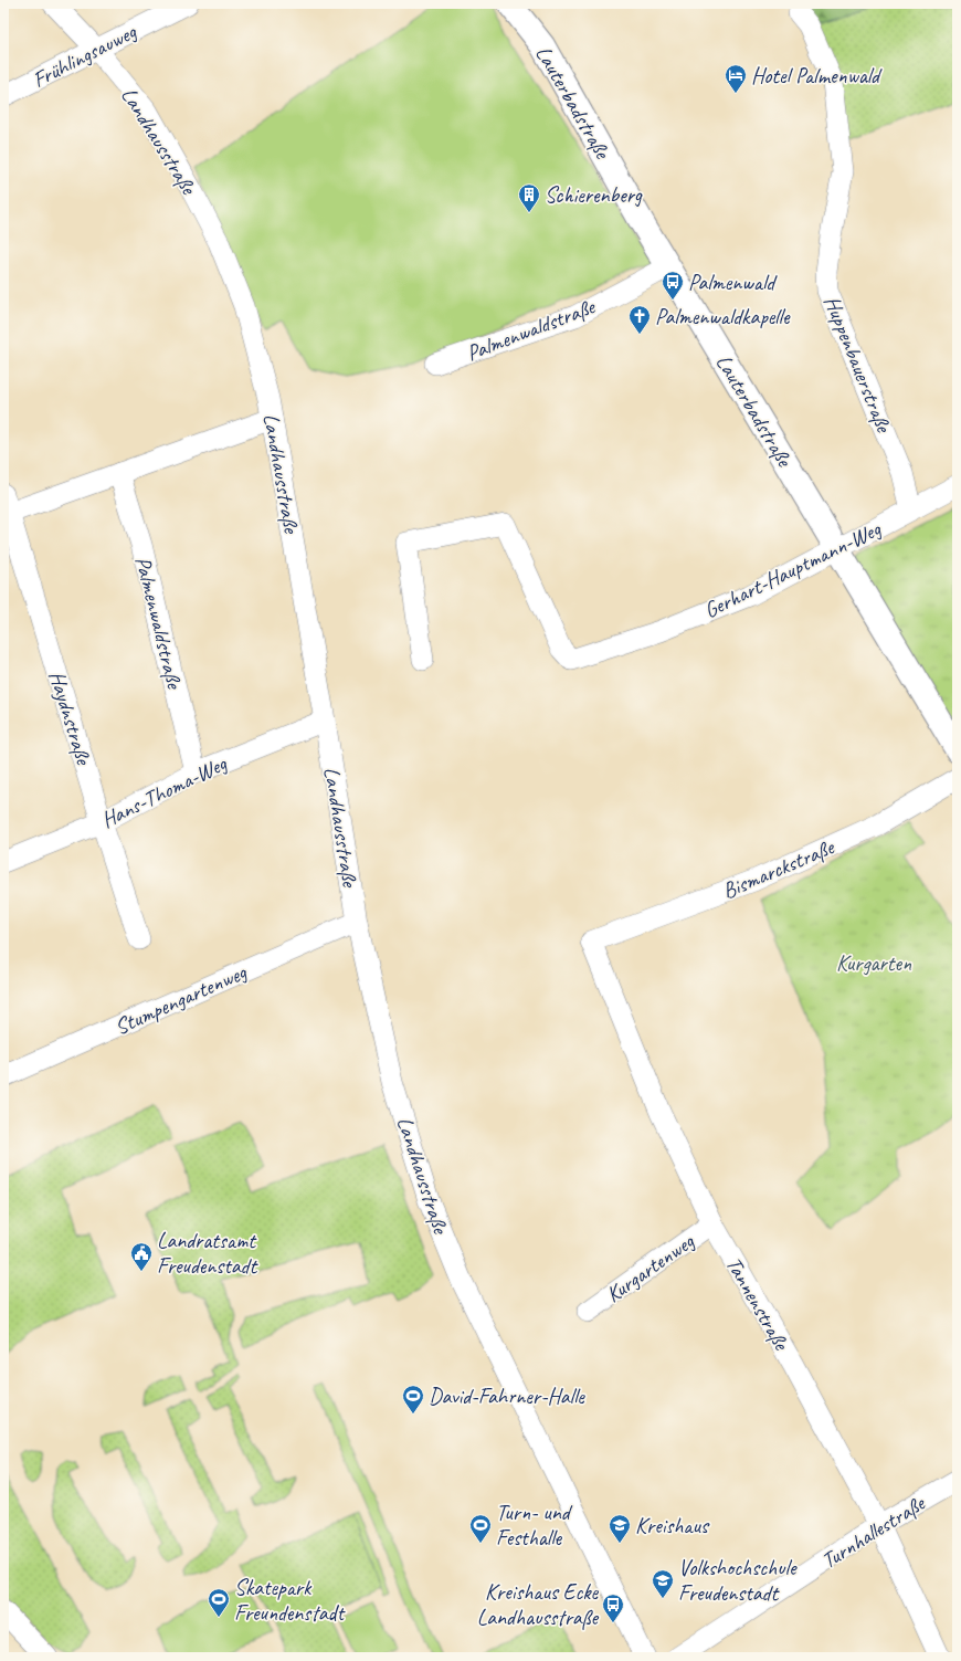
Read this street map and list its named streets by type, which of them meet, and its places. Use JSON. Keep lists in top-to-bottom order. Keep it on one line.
{"streets":{"main road":["Lauterbadstraße"],"street":["Frühlingsauweg","Landhausstraße","Palmenwaldstraße","Huppenbauerstraße","Gerhart-Hauptmann-Weg","Haydnstraße","Hans-Thoma-Weg","Bismarckstraße","Stumpengartenweg","Kurgartenweg","Tannenstraße","Turnhallestraße"]},"crossings":[["Frühlingsauweg","Landhausstraße"],["Lauterbadstraße","Palmenwaldstraße"],["Lauterbadstraße","Gerhart-Hauptmann-Weg"],["Landhausstraße","Hans-Thoma-Weg"],["Landhausstraße","Stumpengartenweg"],["Palmenwaldstraße","Hans-Thoma-Weg"],["Huppenbauerstraße","Gerhart-Hauptmann-Weg"],["Haydnstraße","Hans-Thoma-Weg"],["Bismarckstraße","Tannenstraße"],["Kurgartenweg","Tannenstraße"],["Tannenstraße","Turnhallestraße"]],"parks":["Kurgarten"],"places":{"hotel":["Hotel Palmenwald"],"building":["Schierenberg"],"bus stop":["Palmenwald","Kreishaus Ecke Landhausstraße"],"church":["Palmenwaldkapelle"],"public building":["Landratsamt Freudenstadt"],"sports":["David-Fahrner-Halle","Turn- und Festhalle","Skatepark Freundenstadt"],"school or university":["Kreishaus","Volkshochschule Freudenstadt"]}}
